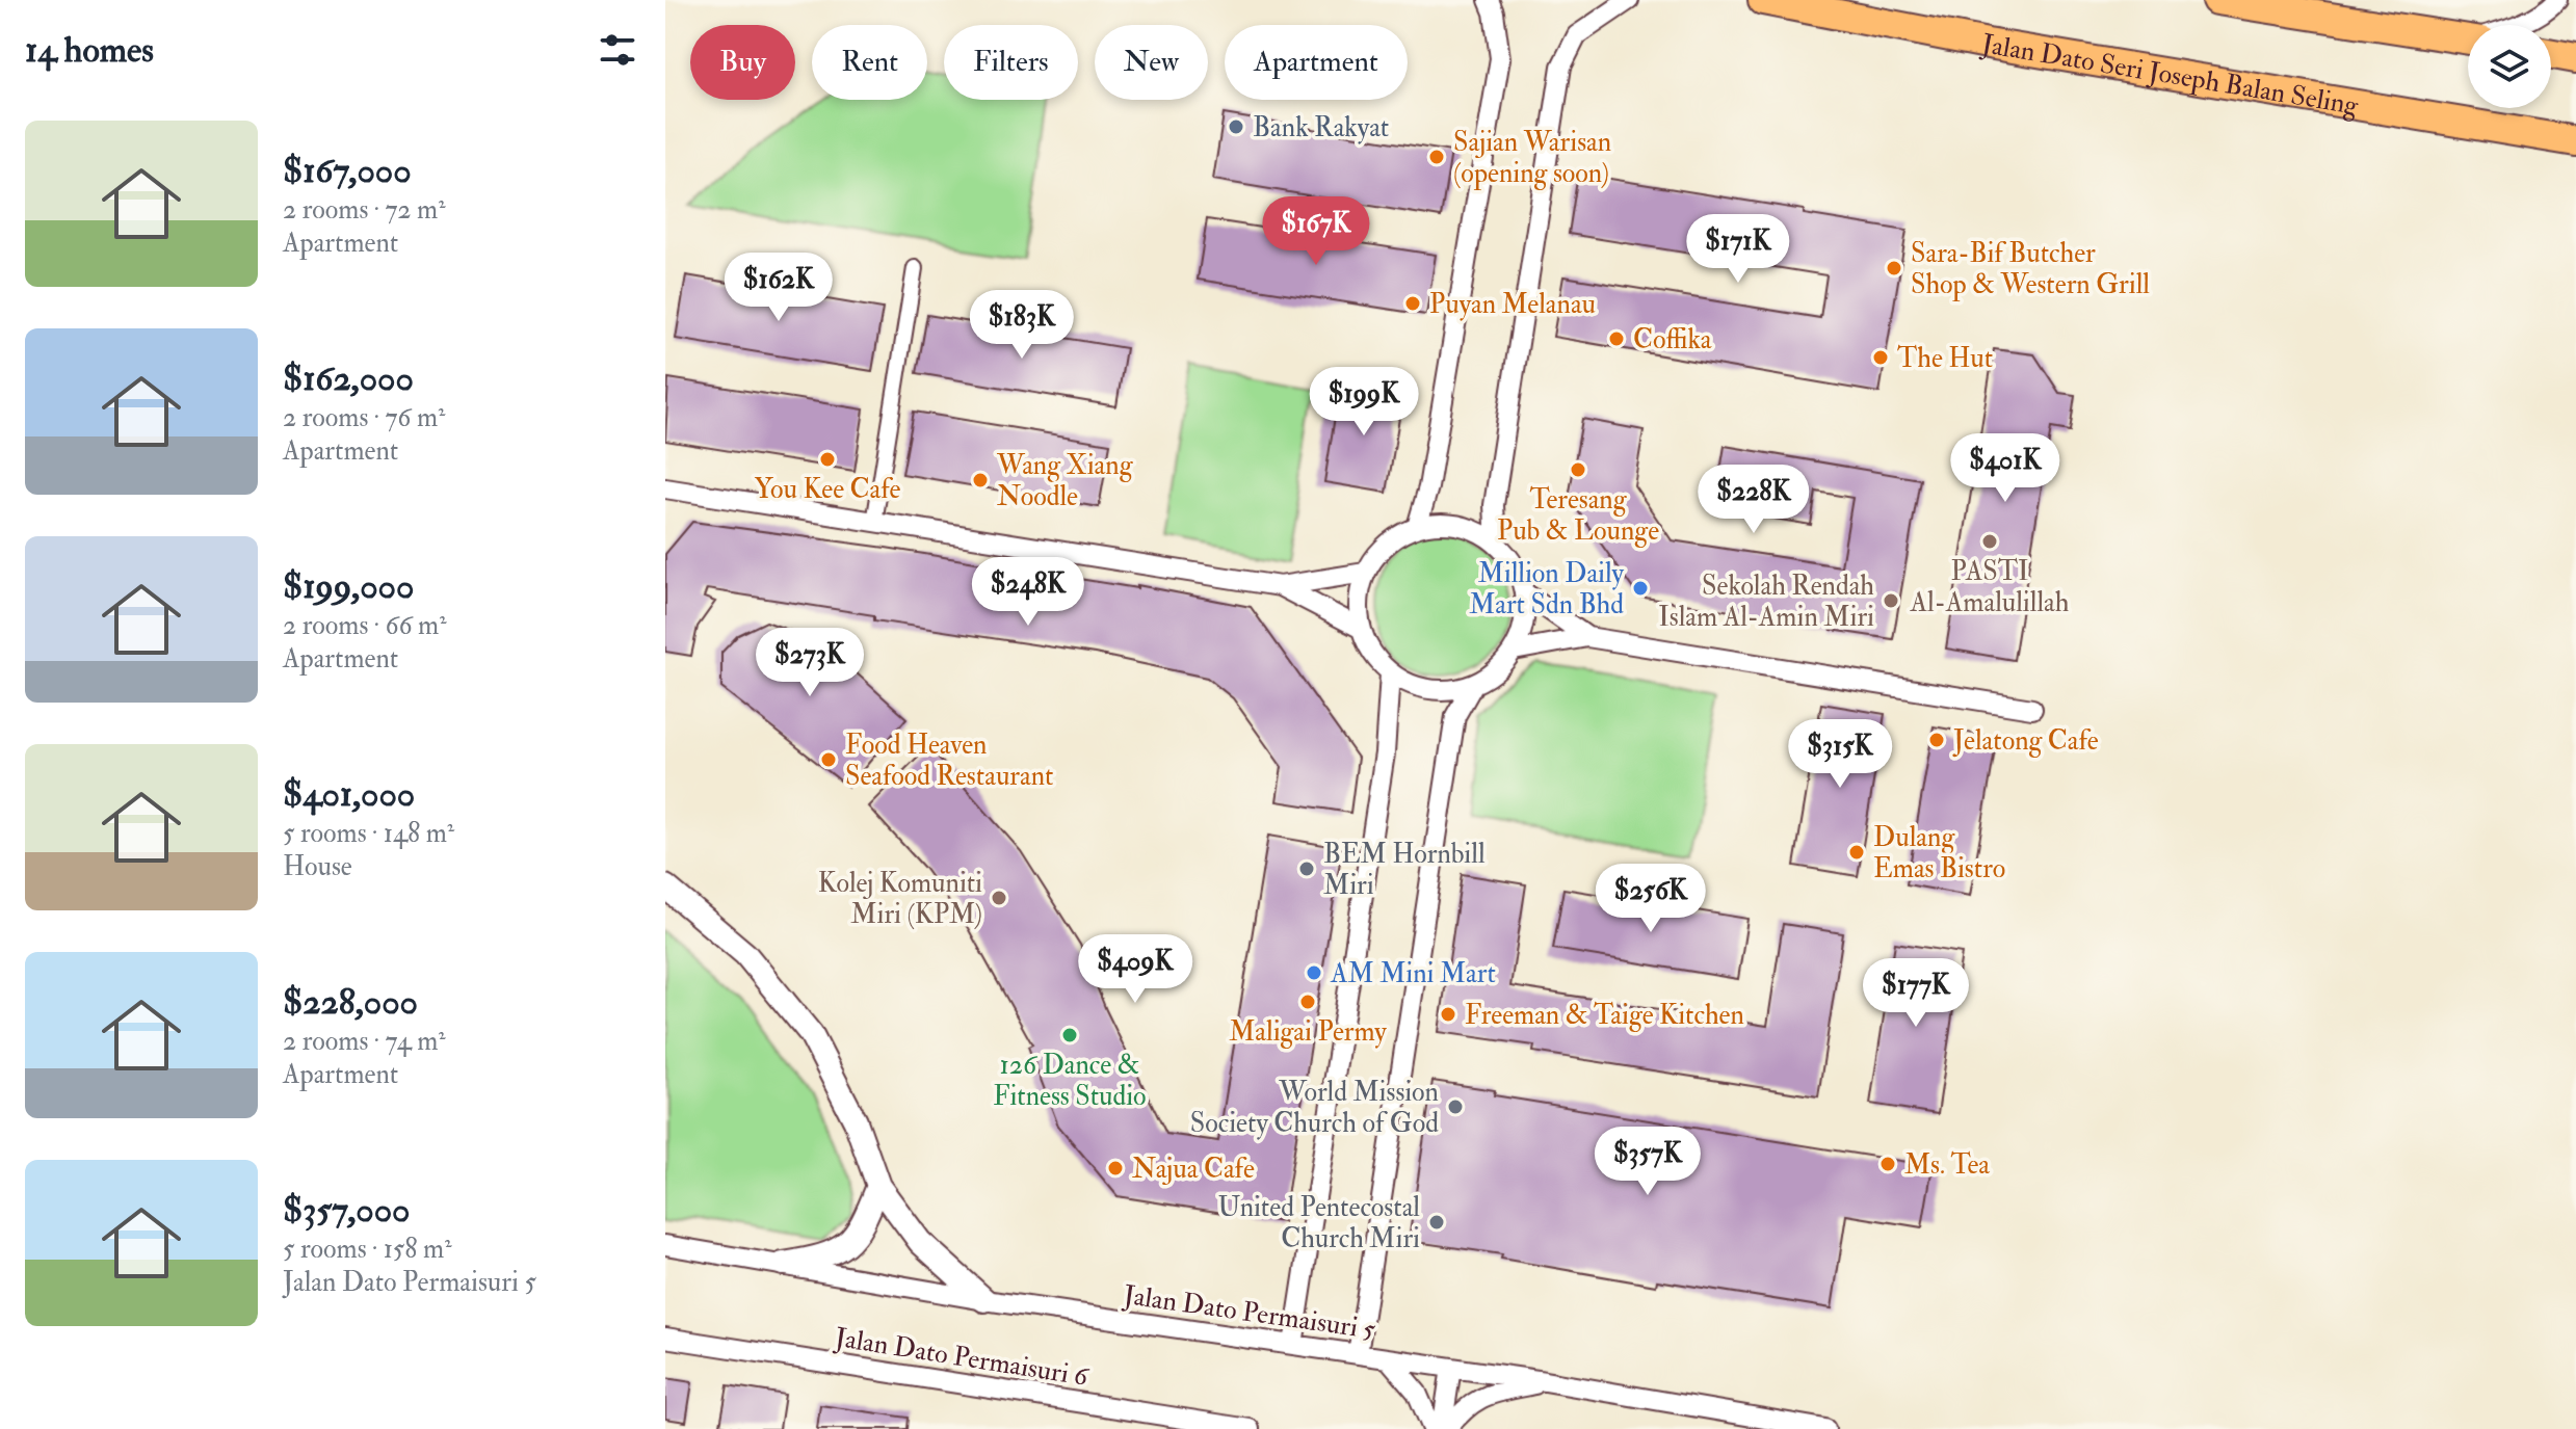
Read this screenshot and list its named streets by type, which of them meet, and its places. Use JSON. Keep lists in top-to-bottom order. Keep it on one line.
{"streets":{"main road":["Jalan Dato Seri Joseph Balan Seling"],"street":["Jalan Dato Permaisuri 5","Jalan Dato Permaisuri 6"]},"places":["Bank Rakyat","Sajian Warisan (opening soon)","Sara-Bif Butcher Shop & Western Grill","Puyan Melanau","Coffika","The Hut","You Kee Cafe","Teresang Pub & Lounge","Wang Xiang Noodle","PASTI Al-Amalulillah","Million Daily Mart Sdn Bhd","Sekolah Rendah Islam Al-Amin Miri","Jelatong Cafe","Food Heaven Seafood Restaurant","Dulang Emas Bistro","BEM Hornbill Miri","Kolej Komuniti Miri (KPM)","AM Mini Mart","Maligai Permy","Freeman & Taige Kitchen","126 Dance & Fitness Studio","World Mission Society Church of God","Ms. Tea","Najua Cafe","United Pentecostal Church Miri"],"page":{"heading":"14 homes","chip":["Buy","Rent","Filters","New","Apartment"],"list":[{"name":"$167,000","note":"2 rooms · 72 m² · Apartment"},{"name":"$162,000","note":"2 rooms · 76 m² · Apartment"},{"name":"$199,000","note":"2 rooms · 66 m² · Apartment"},{"name":"$401,000","note":"5 rooms · 148 m² · House"},{"name":"$228,000","note":"2 rooms · 74 m² · Apartment"},{"name":"$357,000","note":"5 rooms · 158 m² · Jalan Dato Permaisuri 5"}],"price":["$167K","$171K","$162K","$183K","$199K","$401K","$228K","$248K","$273K","$315K","$256K","$409K","$177K","$357K"]}}
